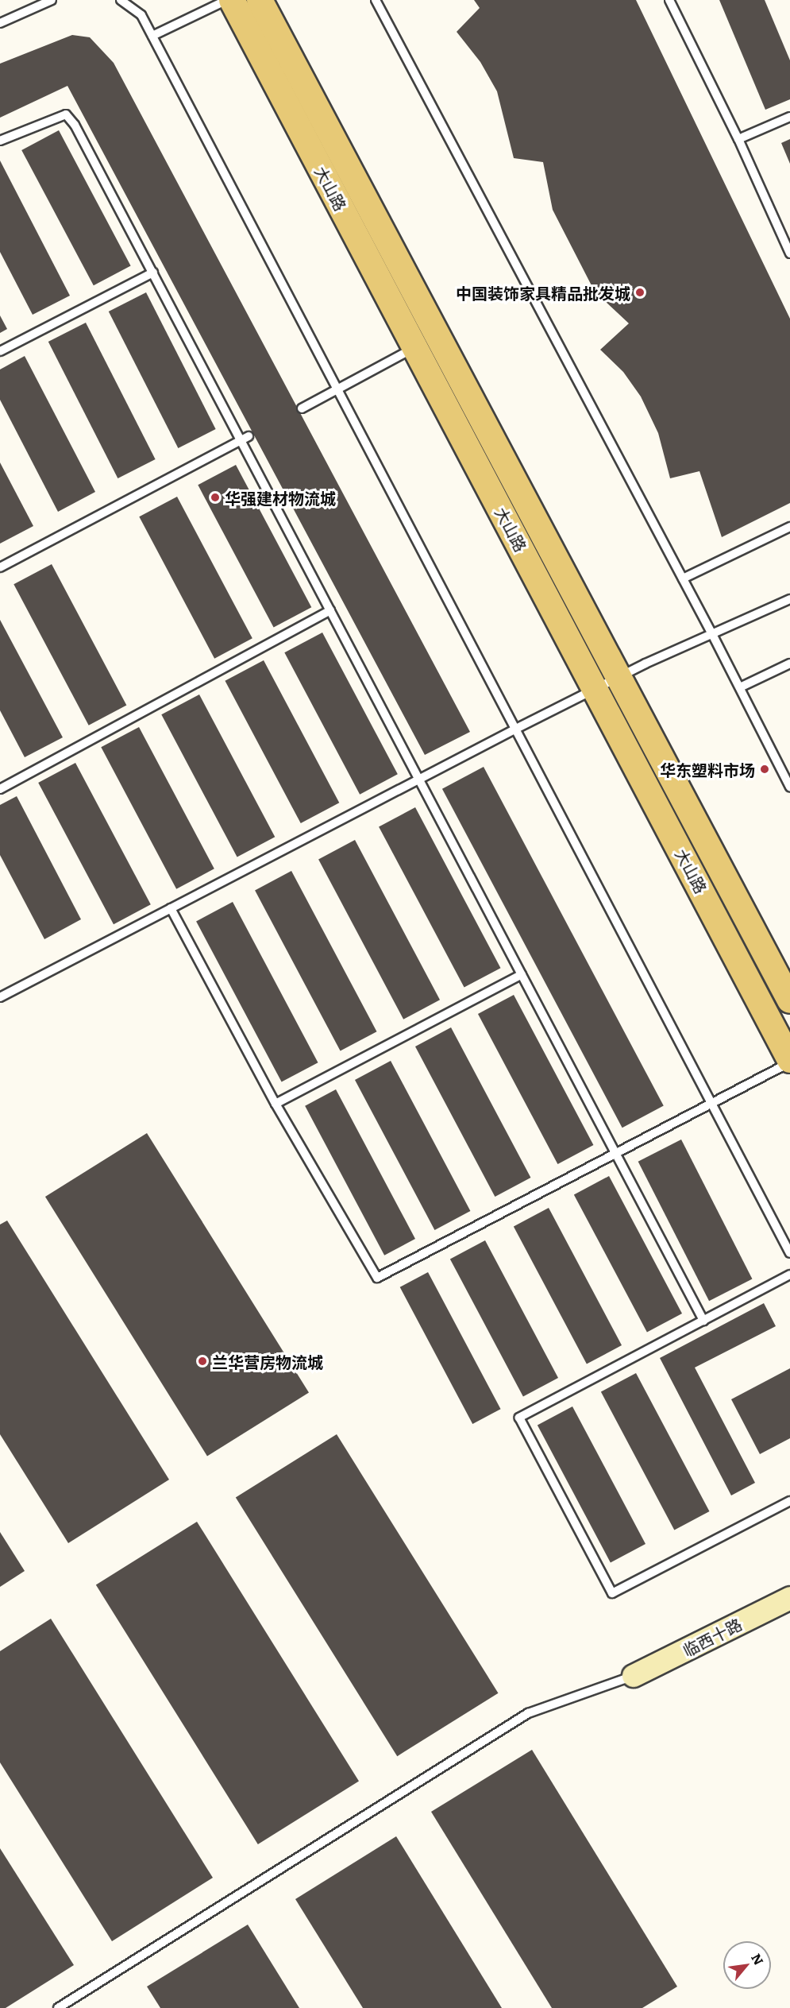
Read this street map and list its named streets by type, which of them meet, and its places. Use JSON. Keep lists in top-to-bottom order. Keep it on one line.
{"streets":{"main road":["大山路"],"street":["临西十路"]},"places":["中国装饰家具精品批发城","华强建材物流城","华东塑料市场","兰华营房物流城"],"north":"top right"}
